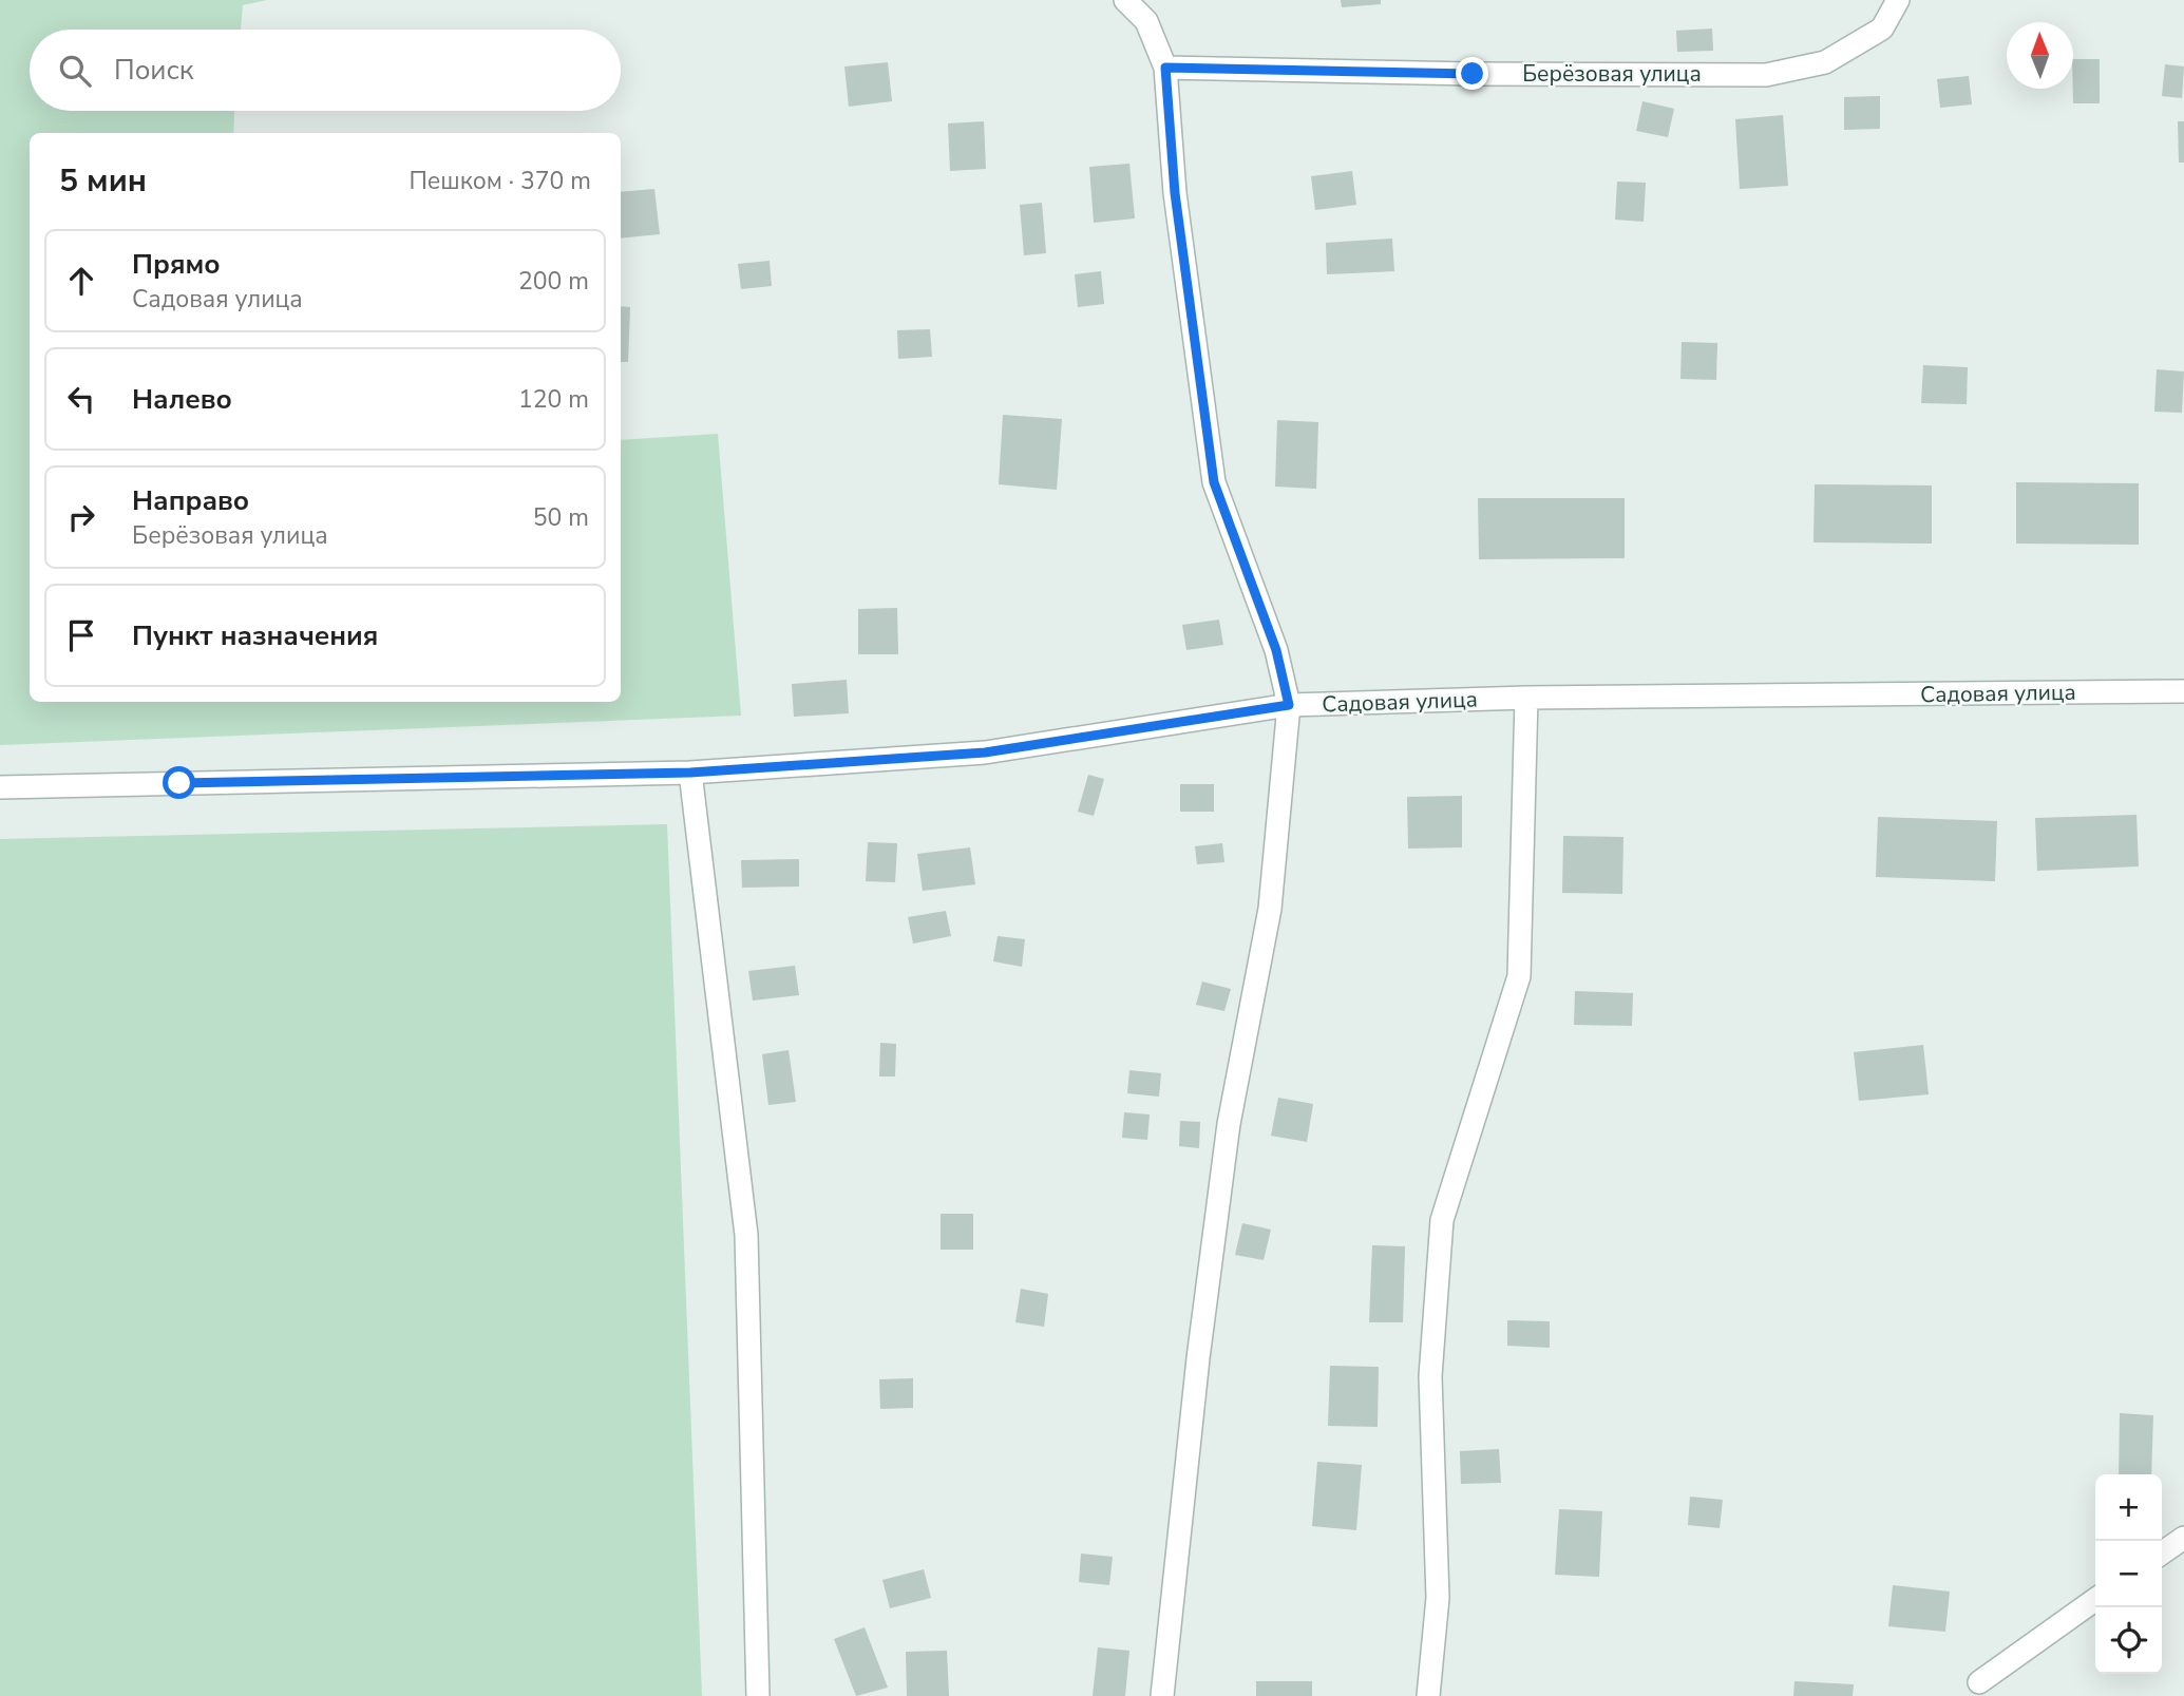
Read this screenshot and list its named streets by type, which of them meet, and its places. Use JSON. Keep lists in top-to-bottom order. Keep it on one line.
{"streets":{"street":["Берёзовая улица","Садовая улица"]},"north":"top","page":{"search":"Поиск","heading":["5 мин","Пешком · 370 m"],"list":[["Прямо","Садовая улица","200 m"],["Налево","120 m"],["Направо","Берёзовая улица","50 m"],"Пункт назначения"],"map_buttons":["+","−"]}}
